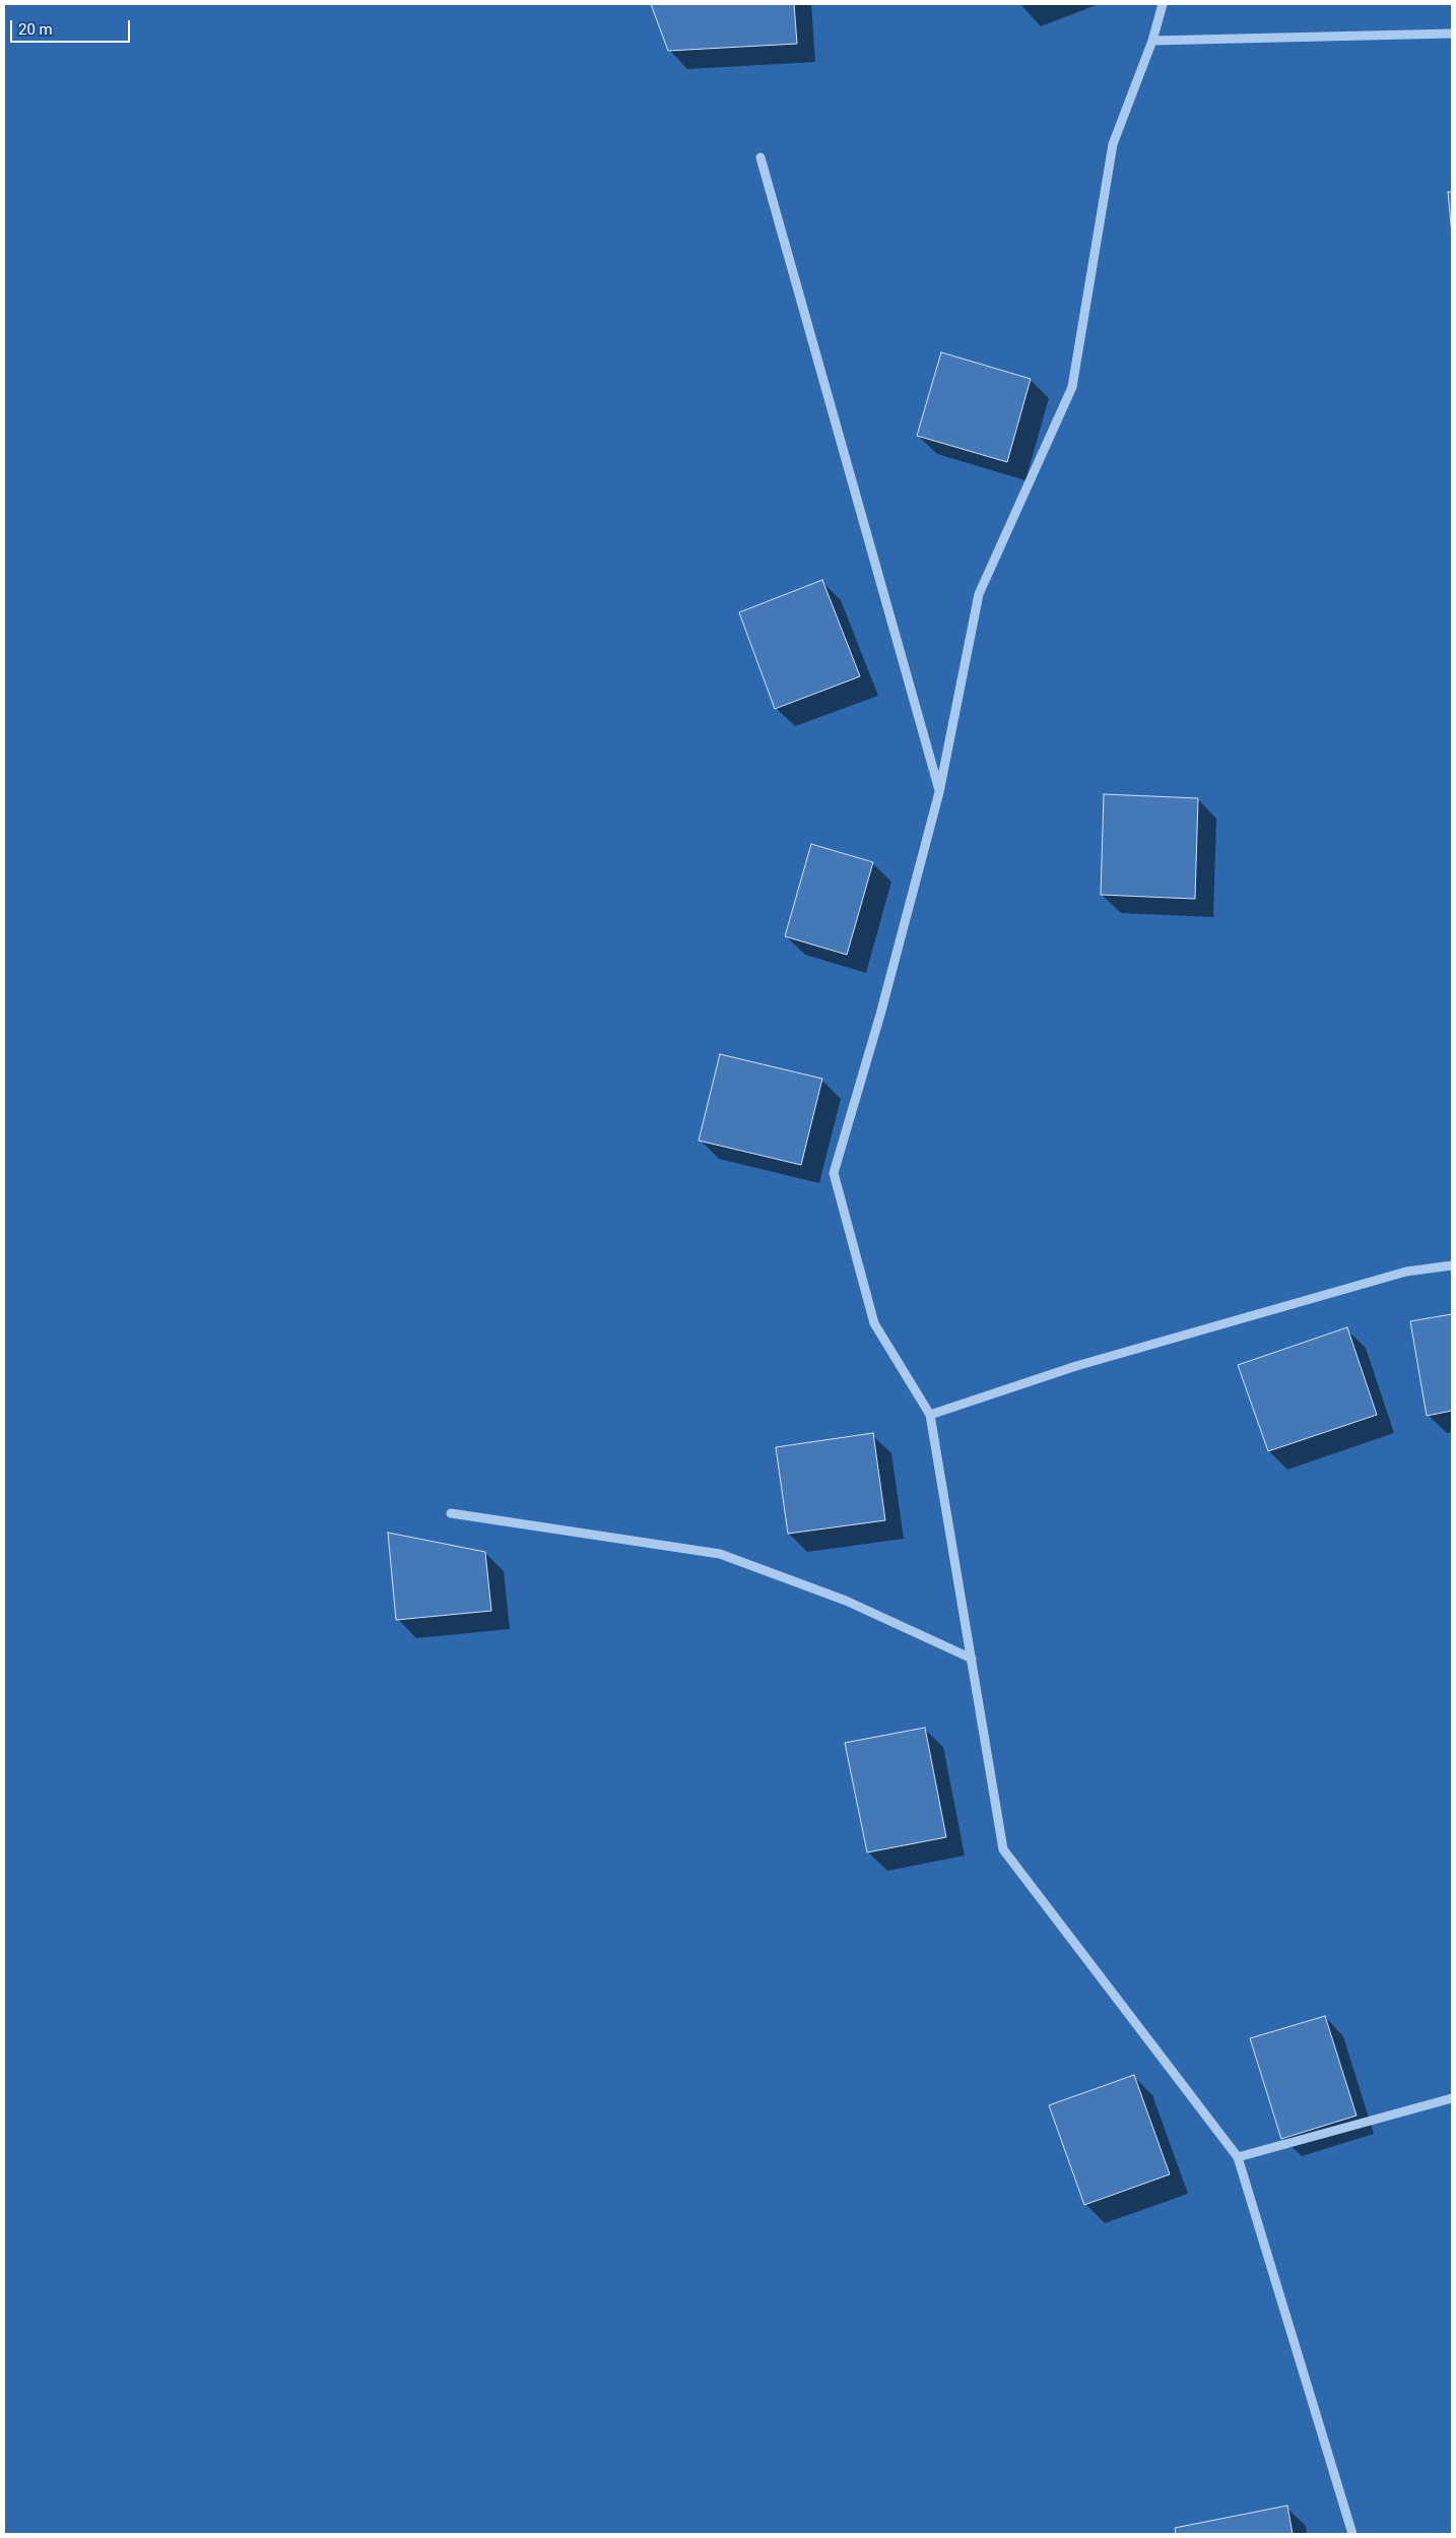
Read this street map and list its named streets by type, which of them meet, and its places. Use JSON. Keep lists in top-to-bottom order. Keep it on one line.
{"scale_bar":"20 m"}
